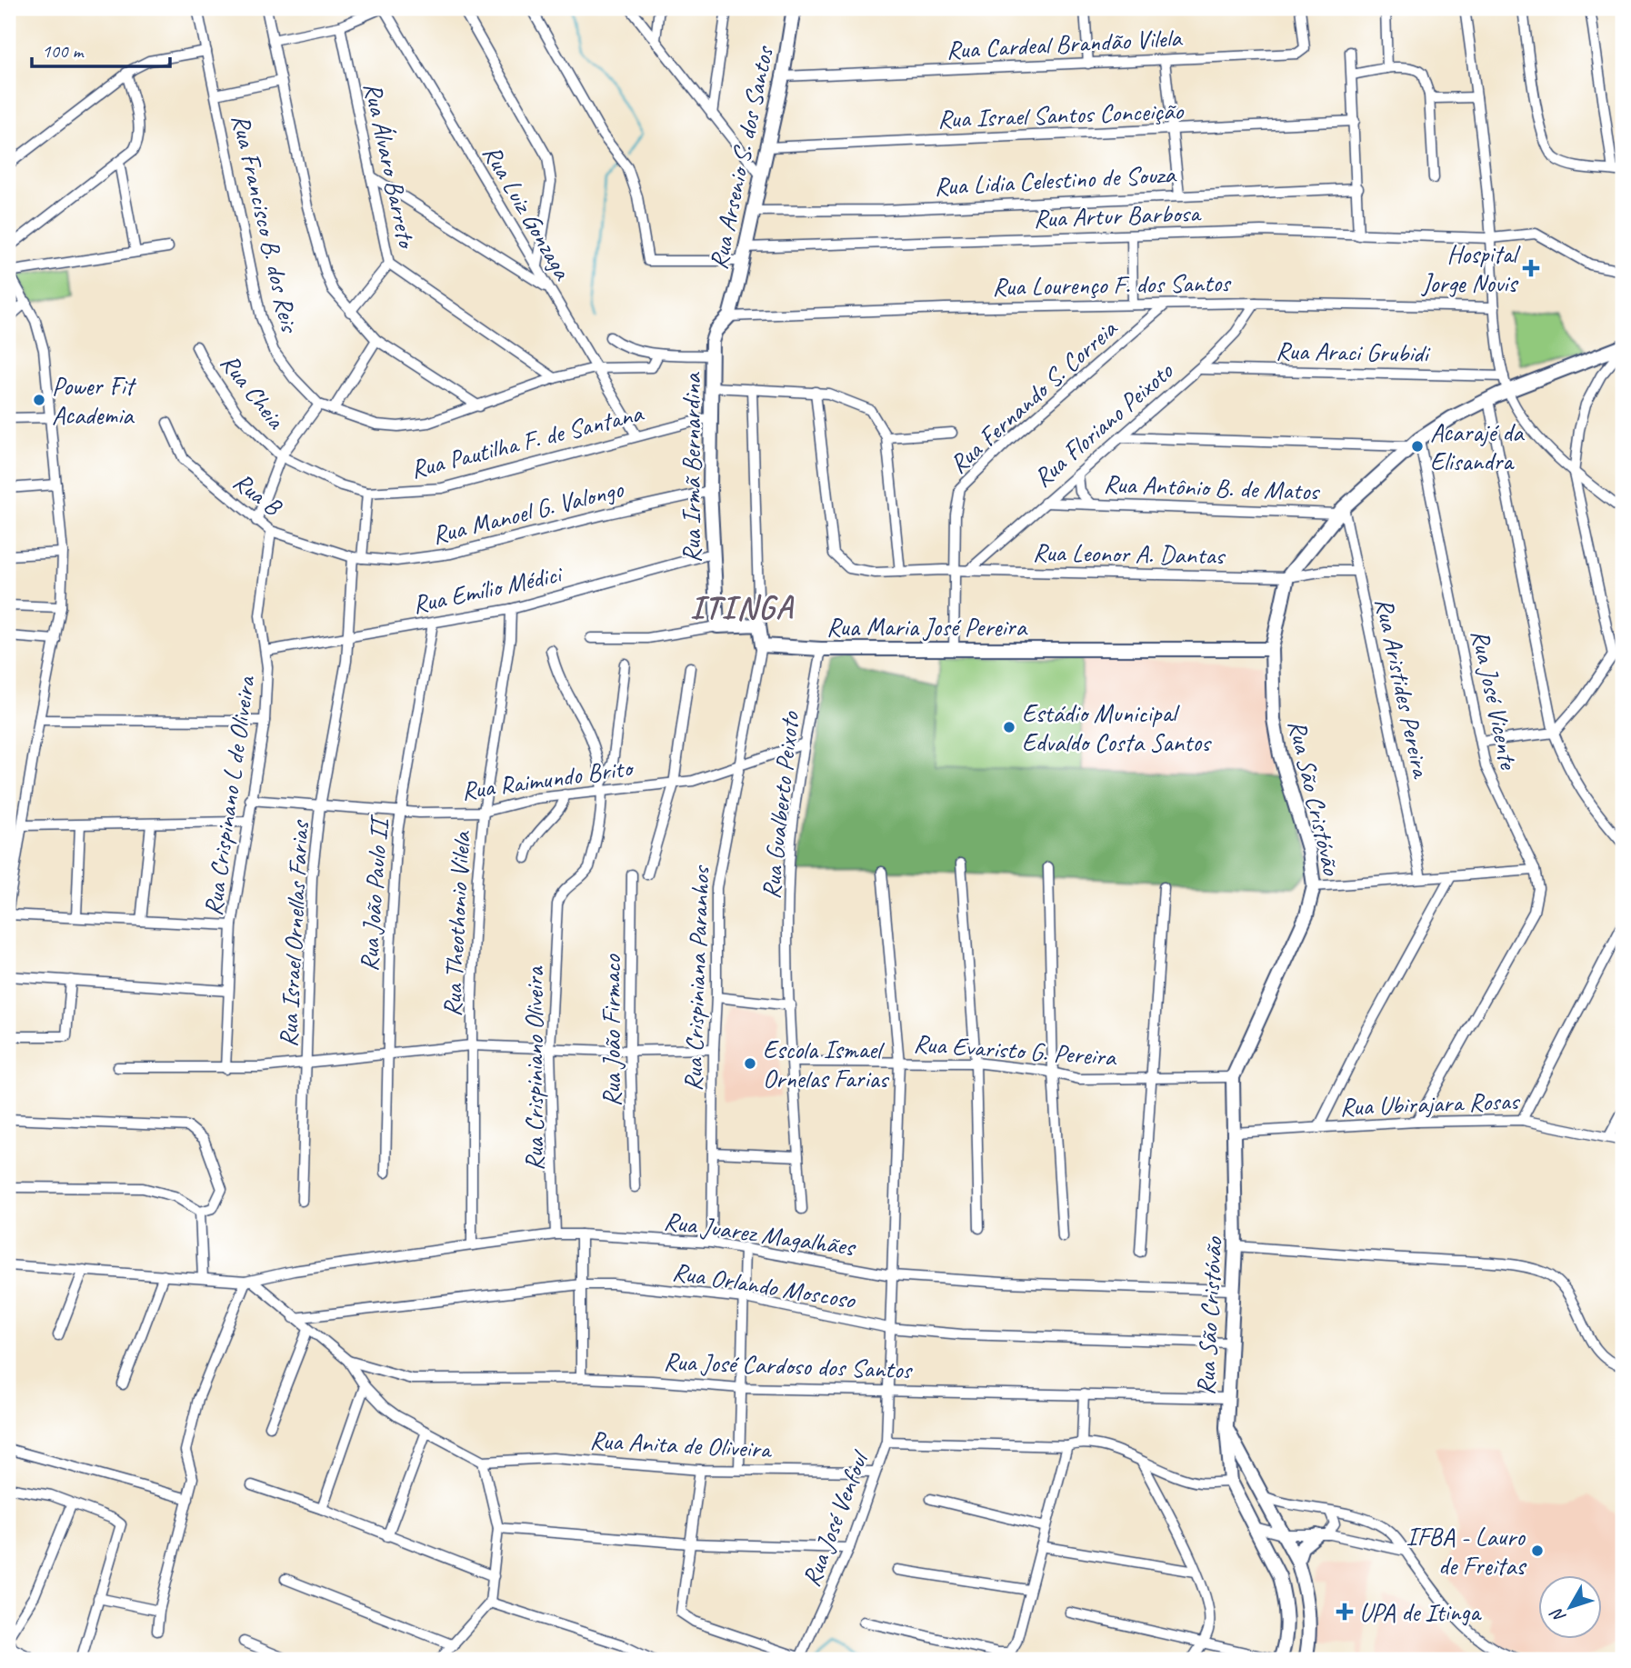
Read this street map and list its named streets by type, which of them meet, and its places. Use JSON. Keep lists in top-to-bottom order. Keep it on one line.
{"streets":{"main road":["Rua Arsenio S. dos Santos","Rua Irmã Bernardina","Rua Maria José Pereira","Rua São Cristóvão"],"street":["Rua Cardeal Brandão Vilela","Rua Israel Santos Conceição","Rua Álvaro Barreto","Rua Lidia Celestino de Souza","Rua Luiz Gonzaga","Rua Artur Barbosa","Rua Francisco B. dos Reis","Rua Lourenço F. dos Santos","Rua Araci Grubidi","Rua Cheia","Rua Fernando S. Correia","Rua Floriano Peixoto","Rua Pautilha F. de Santana","Rua Antônio B. de Matos","Rua B","Rua Manoel G. Valongo","Rua Leonor A. Dantas","Rua Emílio Médici","Rua Aristides Pereira","Rua José Vicente","Rua Raimundo Brito","Rua Crispinano L de Oliveira","Rua Gualberto Peixoto","Rua João Paulo II","Rua Theothonio Vilela","Rua Israel Ornellas Farias","Rua Crispiniana Paranhos","Rua João Firmaco","Rua Evaristo G. Pereira","Rua Crispiniano Oliveira","Rua Ubirajara Rosas","Rua Juarez Magalhães","Rua Orlando Moscoso","Rua José Cardoso dos Santos","Rua Anita de Oliveira","Rua José Venfoul"]},"crossings":[["Rua Cardeal Brandão Vilela","Rua Arsenio S. dos Santos"],["Rua Israel Santos Conceição","Rua Arsenio S. dos Santos"],["Rua Arsenio S. dos Santos","Rua Lidia Celestino de Souza"],["Rua Arsenio S. dos Santos","Rua Artur Barbosa"],["Rua Arsenio S. dos Santos","Rua Lourenço F. dos Santos"],["Rua Arsenio S. dos Santos","Rua Irmã Bernardina"],["Rua Álvaro Barreto","Rua Francisco B. dos Reis"],["Rua Luiz Gonzaga","Rua Francisco B. dos Reis"],["Rua Luiz Gonzaga","Rua Pautilha F. de Santana"],["Rua Lourenço F. dos Santos","Rua Fernando S. Correia"],["Rua Lourenço F. dos Santos","Rua Floriano Peixoto"],["Rua Lourenço F. dos Santos","Rua Irmã Bernardina"],["Rua Araci Grubidi","Rua Floriano Peixoto"],["Rua Cheia","Rua Pautilha F. de Santana"],["Rua Fernando S. Correia","Rua Leonor A. Dantas"],["Rua Fernando S. Correia","Rua Maria José Pereira"],["Rua Floriano Peixoto","Rua Antônio B. de Matos"],["Rua Floriano Peixoto","Rua Leonor A. Dantas"],["Rua Pautilha F. de Santana","Rua Irmã Bernardina"],["Rua Pautilha F. de Santana","Rua Israel Ornellas Farias"],["Rua Irmã Bernardina","Rua Manoel G. Valongo"],["Rua Irmã Bernardina","Rua Emílio Médici"],["Rua Antônio B. de Matos","Rua Aristides Pereira"],["Rua Antônio B. de Matos","Rua São Cristóvão"],["Rua B","Rua Manoel G. Valongo"],["Rua B","Rua Crispinano L de Oliveira"],["Rua B","Rua Israel Ornellas Farias"],["Rua Manoel G. Valongo","Rua Israel Ornellas Farias"],["Rua Leonor A. Dantas","Rua Aristides Pereira"],["Rua Leonor A. Dantas","Rua São Cristóvão"],["Rua Emílio Médici","Rua Crispinano L de Oliveira"],["Rua Emílio Médici","Rua João Paulo II"],["Rua Emílio Médici","Rua Theothonio Vilela"],["Rua Emílio Médici","Rua Israel Ornellas Farias"],["Rua Maria José Pereira","Rua São Cristóvão"],["Rua Maria José Pereira","Rua Gualberto Peixoto"],["Rua Maria José Pereira","Rua Crispiniana Paranhos"],["Rua Aristides Pereira","Rua São Cristóvão"],["Rua José Vicente","Rua São Cristóvão"],["Rua José Vicente","Rua Ubirajara Rosas"],["Rua Raimundo Brito","Rua Crispinano L de Oliveira"],["Rua Raimundo Brito","Rua Gualberto Peixoto"],["Rua Raimundo Brito","Rua João Paulo II"],["Rua Raimundo Brito","Rua Theothonio Vilela"],["Rua Raimundo Brito","Rua Israel Ornellas Farias"],["Rua Raimundo Brito","Rua Crispiniana Paranhos"],["Rua Raimundo Brito","Rua Crispiniano Oliveira"],["Rua São Cristóvão","Rua Evaristo G. Pereira"],["Rua São Cristóvão","Rua Ubirajara Rosas"],["Rua São Cristóvão","Rua Juarez Magalhães"],["Rua São Cristóvão","Rua Orlando Moscoso"],["Rua São Cristóvão","Rua José Cardoso dos Santos"],["Rua Theothonio Vilela","Rua Juarez Magalhães"],["Rua Crispiniana Paranhos","Rua Juarez Magalhães"],["Rua Evaristo G. Pereira","Rua José Venfoul"],["Rua Crispiniano Oliveira","Rua Juarez Magalhães"],["Rua Juarez Magalhães","Rua José Venfoul"],["Rua Orlando Moscoso","Rua José Venfoul"],["Rua José Cardoso dos Santos","Rua José Venfoul"],["Rua Anita de Oliveira","Rua José Venfoul"]],"districts":["ITINGA"],"places":{"health":["Hospital Jorge Novis","UPA de Itinga"],"other":["Power Fit Academia","Acarajé da Elisandra","Estádio Municipal Edvaldo Costa Santos","Escola Ismael Ornelas Farias","IFBA - Lauro de Freitas"]},"scale_bar":"100 m","north":"bottom left"}
